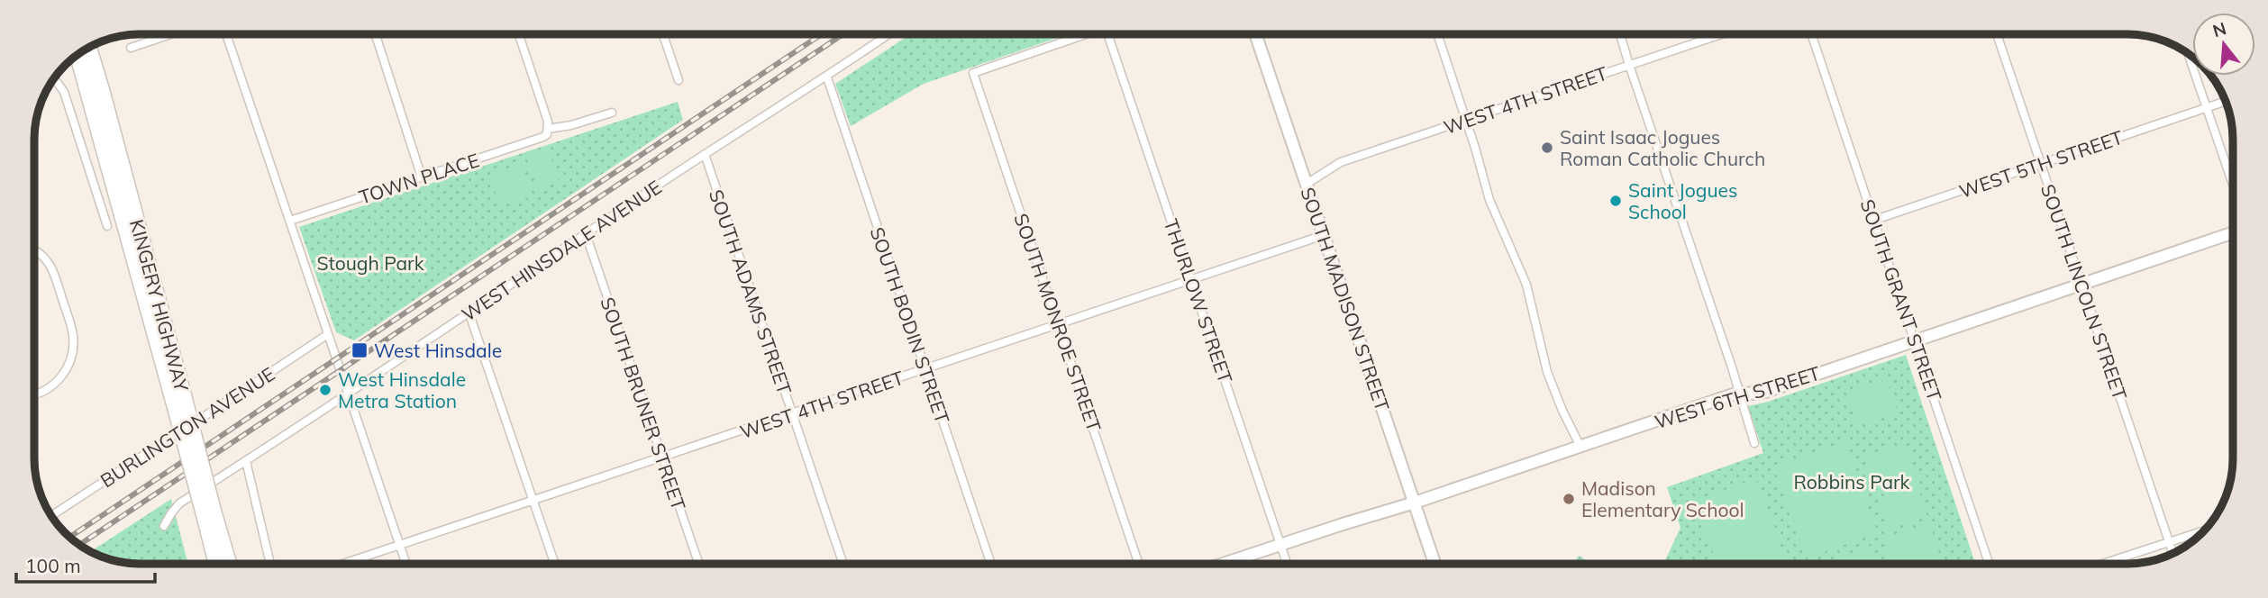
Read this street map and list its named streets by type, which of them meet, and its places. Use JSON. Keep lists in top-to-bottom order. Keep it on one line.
{"streets":{"highway":["KINGERY HIGHWAY"],"street":["WEST 4TH STREET","WEST 5TH STREET","TOWN PLACE","WEST HINSDALE AVENUE","SOUTH ADAMS STREET","SOUTH LINCOLN STREET","SOUTH MADISON STREET","SOUTH GRANT STREET","THURLOW STREET","SOUTH MONROE STREET","SOUTH BODIN STREET","WEST 6TH STREET","SOUTH BRUNER STREET","BURLINGTON AVENUE"]},"crossings":[["WEST 4TH STREET","SOUTH ADAMS STREET"],["WEST 4TH STREET","SOUTH MADISON STREET"],["WEST 4TH STREET","THURLOW STREET"],["WEST 4TH STREET","SOUTH MONROE STREET"],["WEST 4TH STREET","SOUTH BODIN STREET"],["WEST 4TH STREET","SOUTH BRUNER STREET"],["WEST 5TH STREET","SOUTH LINCOLN STREET"],["WEST 5TH STREET","SOUTH GRANT STREET"],["WEST HINSDALE AVENUE","SOUTH ADAMS STREET"],["WEST HINSDALE AVENUE","SOUTH BODIN STREET"],["WEST HINSDALE AVENUE","SOUTH BRUNER STREET"],["SOUTH LINCOLN STREET","WEST 6TH STREET"],["SOUTH MADISON STREET","WEST 6TH STREET"],["SOUTH GRANT STREET","WEST 6TH STREET"],["THURLOW STREET","WEST 6TH STREET"]],"parks":["Stough Park","Robbins Park"],"places":{"other":["Saint Isaac Jogues Roman Catholic Church","Saint Jogues School","West Hinsdale Metra Station","Madison Elementary School"],"transit":["West Hinsdale"]},"scale_bar":"100 m","north":"top"}
